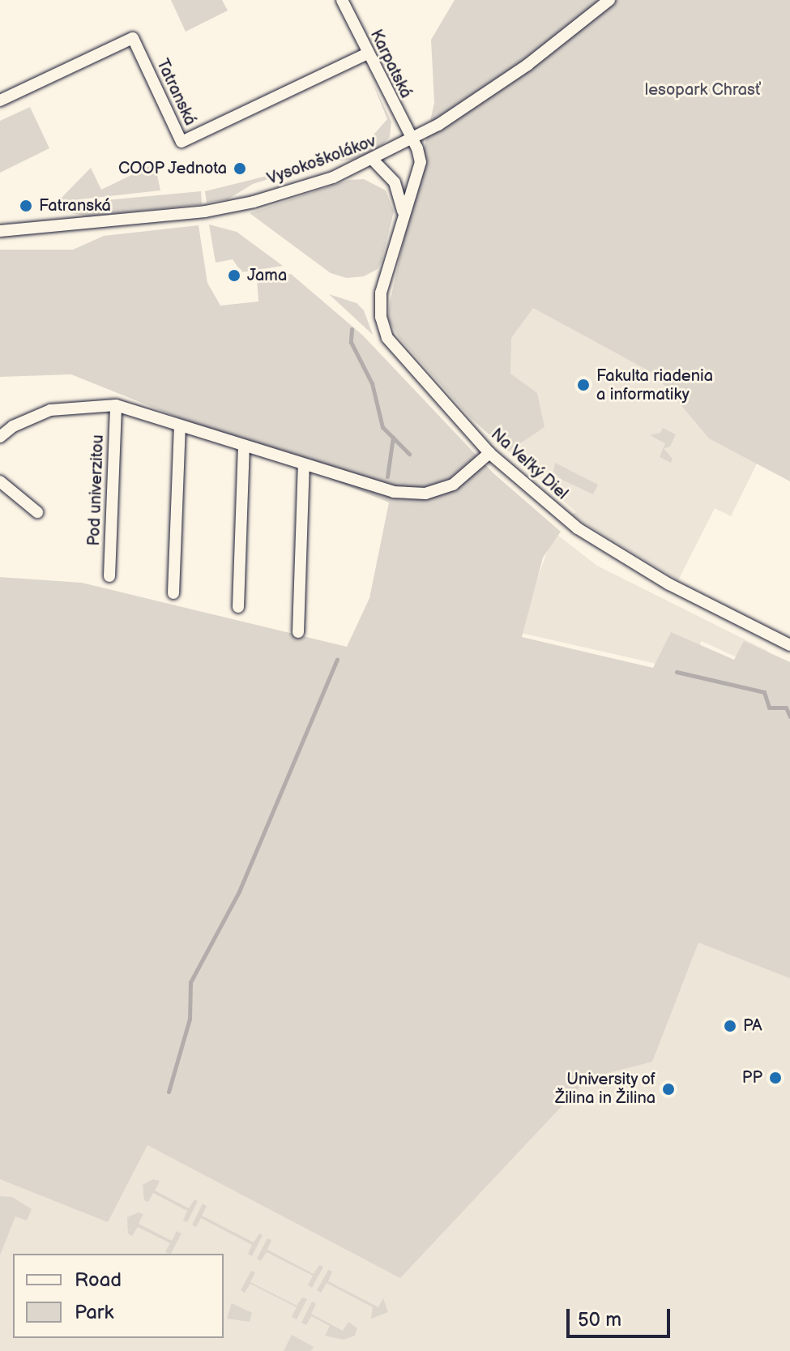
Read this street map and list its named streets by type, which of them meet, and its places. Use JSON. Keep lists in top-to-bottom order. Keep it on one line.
{"streets":{"street":["Karpatská","Tatranská","Vysokoškolákov","Na Veľký Diel","Pod univerzitou"]},"crossings":[["Karpatská","Tatranská"],["Karpatská","Vysokoškolákov"],["Karpatská","Na Veľký Diel"],["Vysokoškolákov","Na Veľký Diel"]],"parks":["lesopark Chrasť"],"places":["COOP Jednota","Fatranská","Jama","Fakulta riadenia a informatiky","PA","PP","University of Žilina in Žilina"],"legend":["Road","Park"],"scale_bar":"50 m"}
